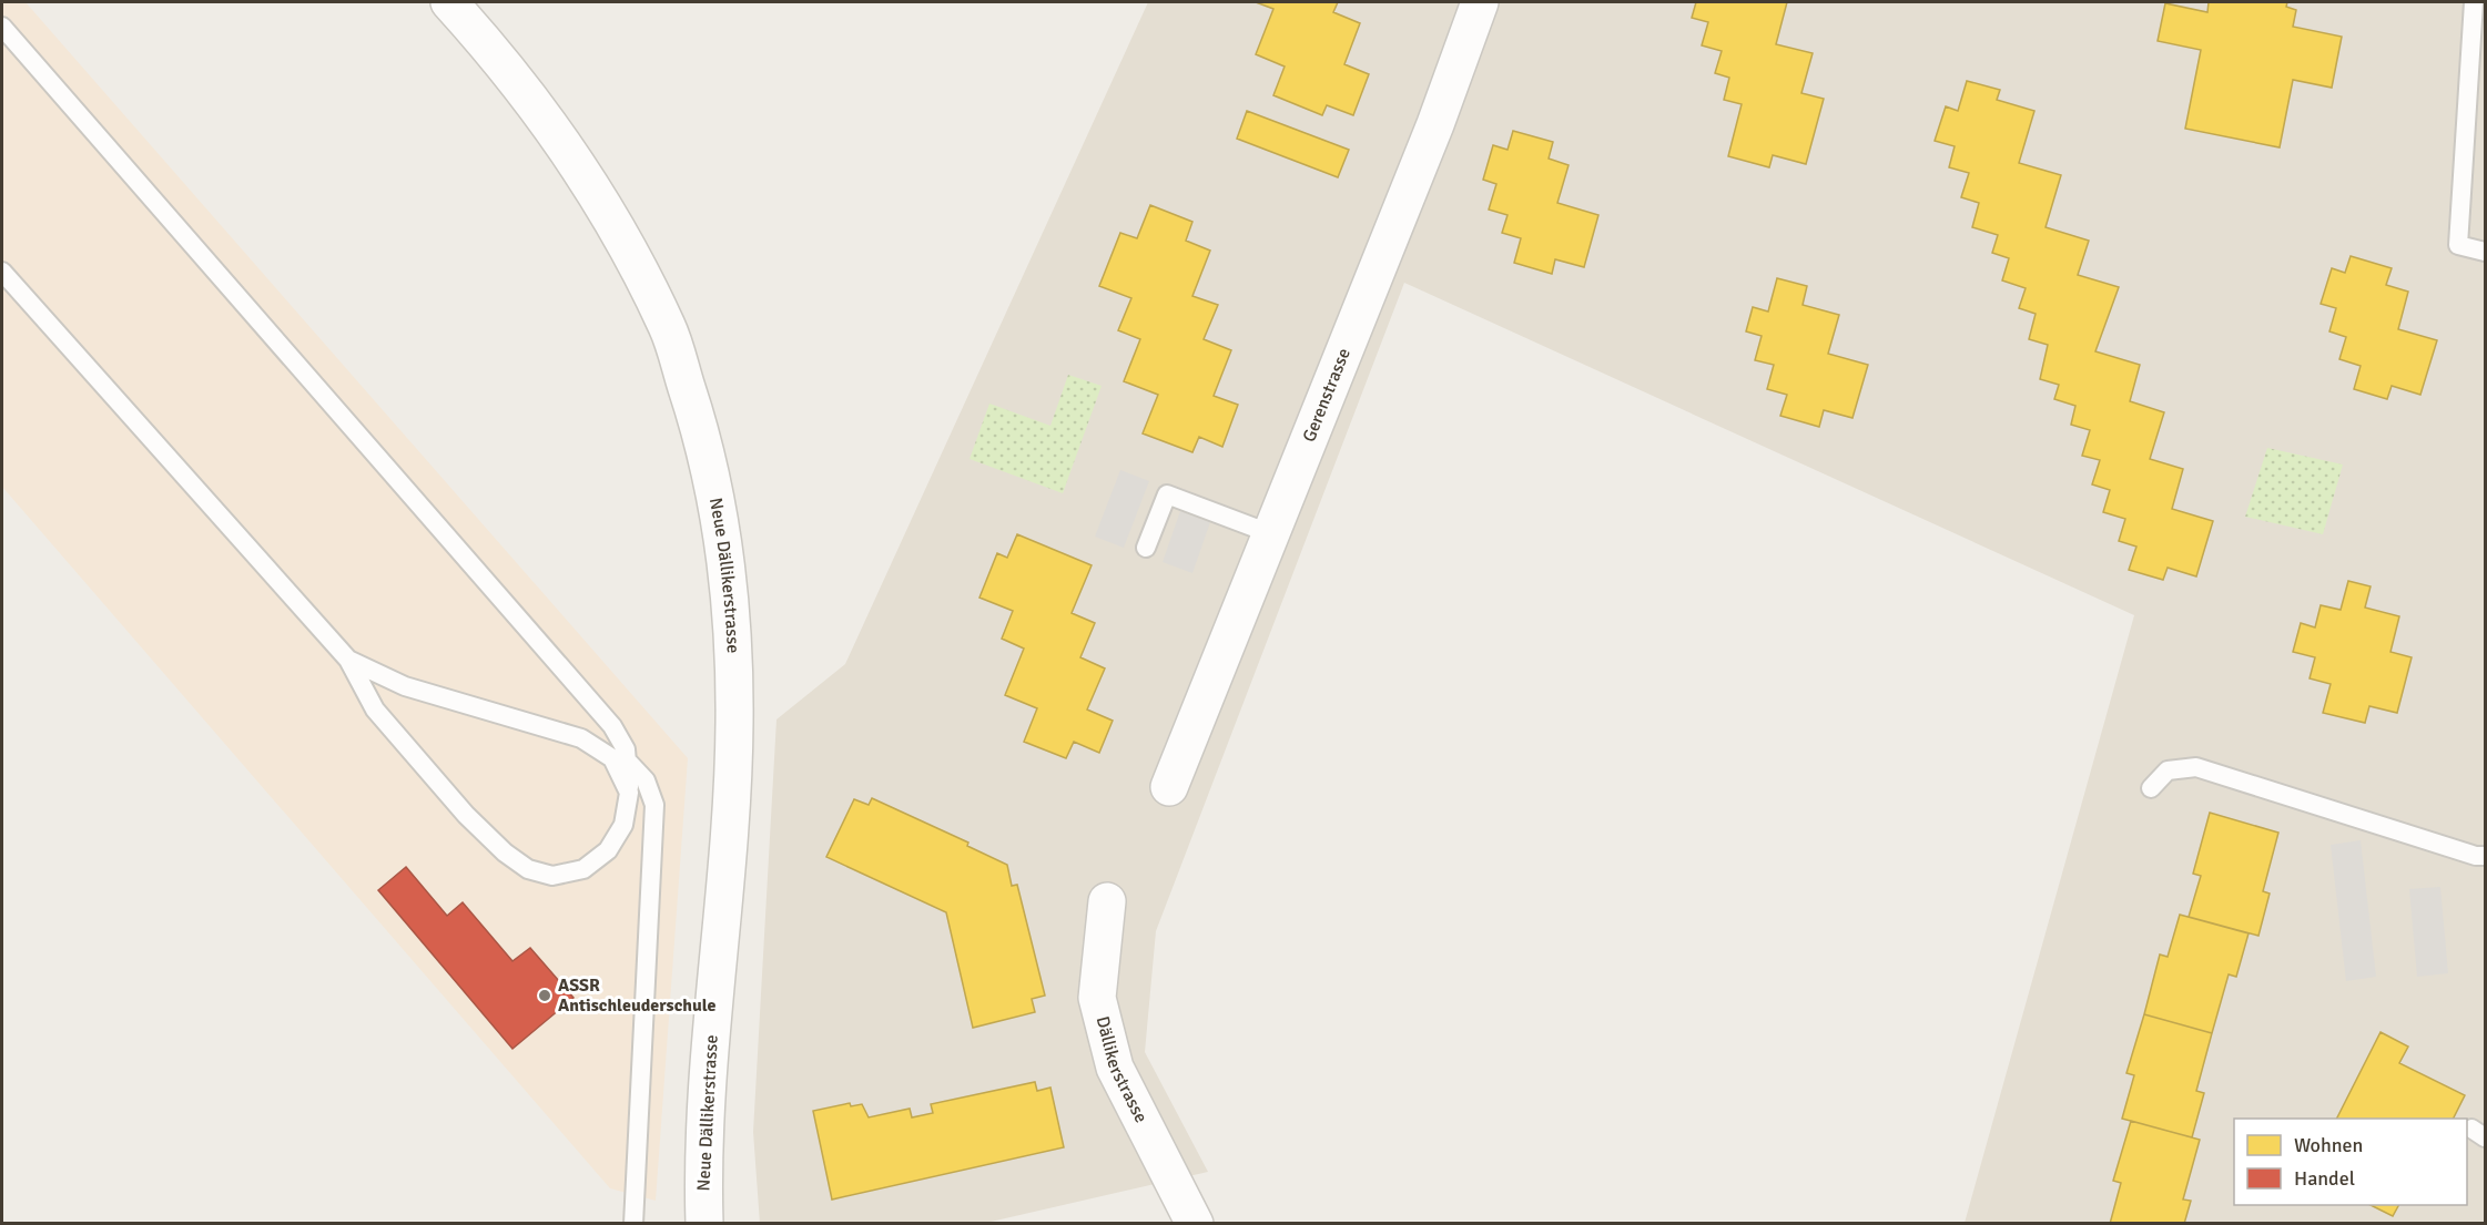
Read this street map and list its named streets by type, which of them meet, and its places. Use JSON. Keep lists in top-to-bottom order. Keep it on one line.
{"streets":{"street":["Gerenstrasse","Neue Dällikerstrasse","Dällikerstrasse"]},"places":["ASSR Antischleuderschule"],"legend":["Wohnen","Handel"]}
